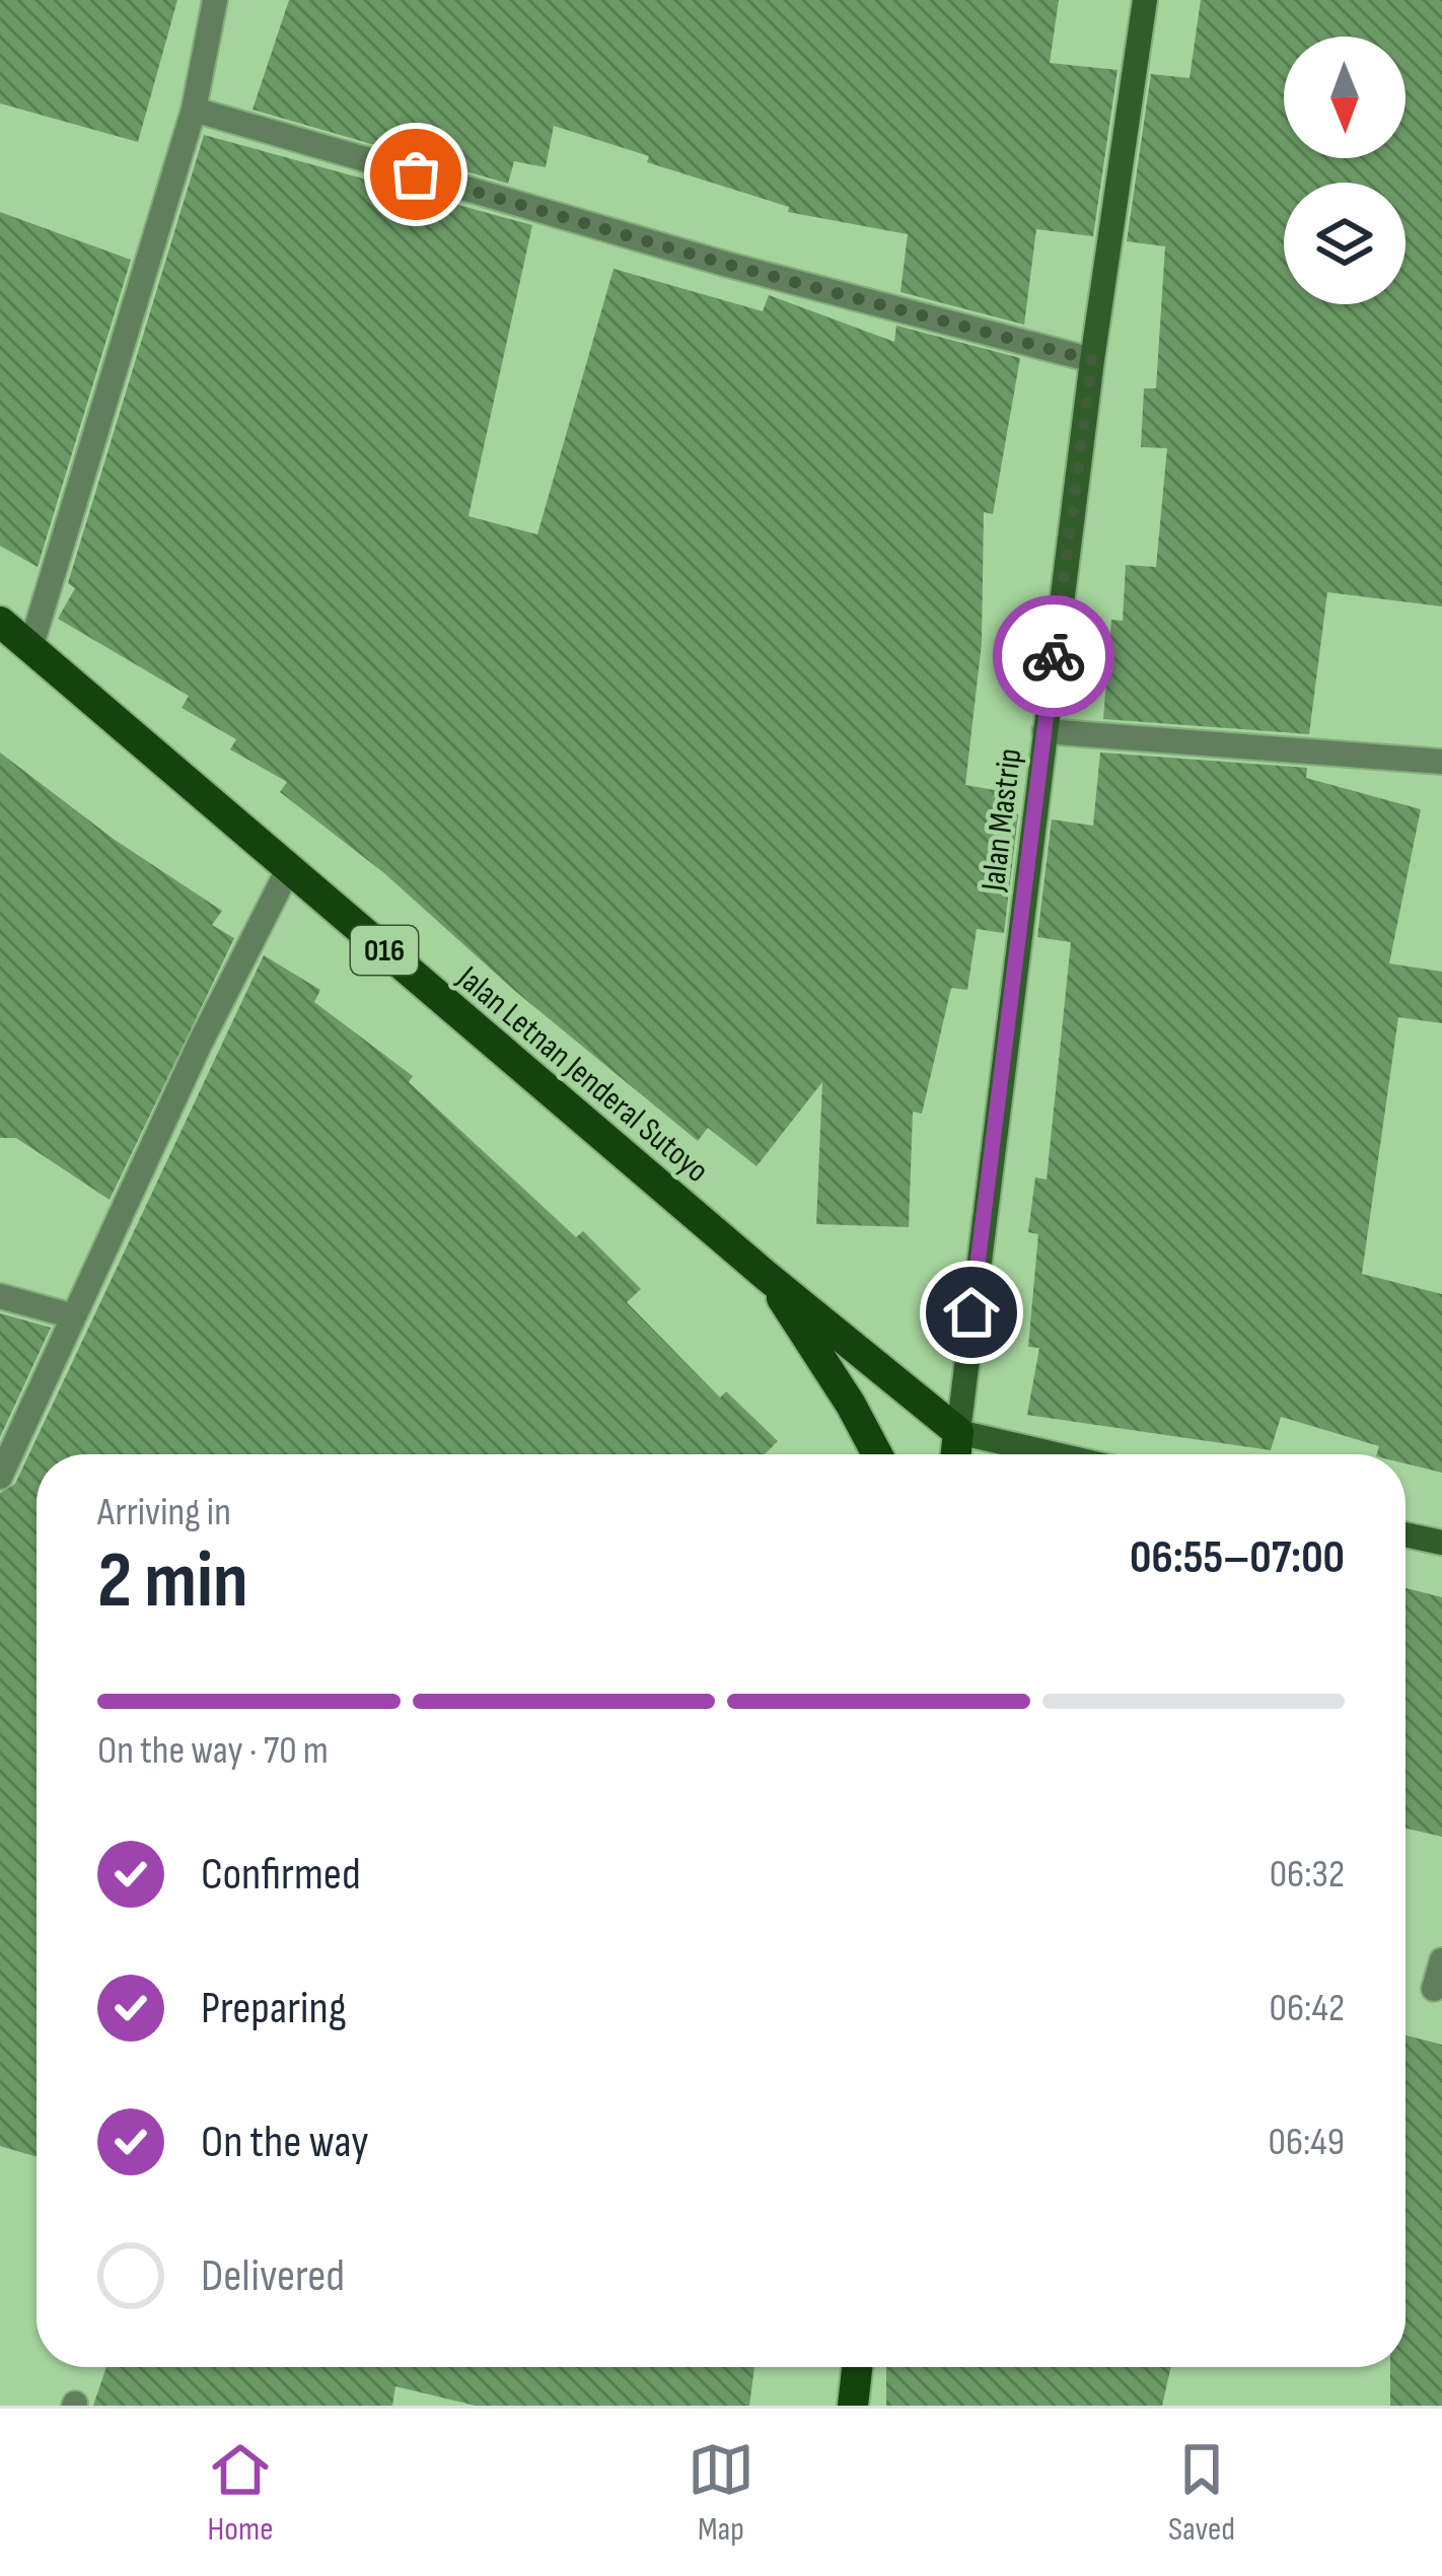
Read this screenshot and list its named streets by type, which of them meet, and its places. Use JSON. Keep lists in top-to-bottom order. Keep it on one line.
{"streets":{"main road":["Jalan Mastrip","016","Jalan Letnan Jenderal Sutoyo"]},"crossings":[["Jalan Mastrip","Jalan Letnan Jenderal Sutoyo"],["016","Jalan Letnan Jenderal Sutoyo"]],"north":"bottom","page":{"heading":["2 min","Arriving in","06:55–07:00"],"bar":"On the way · 70 m","list":[["Confirmed","06:32"],["Preparing","06:42"],["On the way","06:49"],"Delivered"],"tabs":["Home","Map","Saved"]}}
